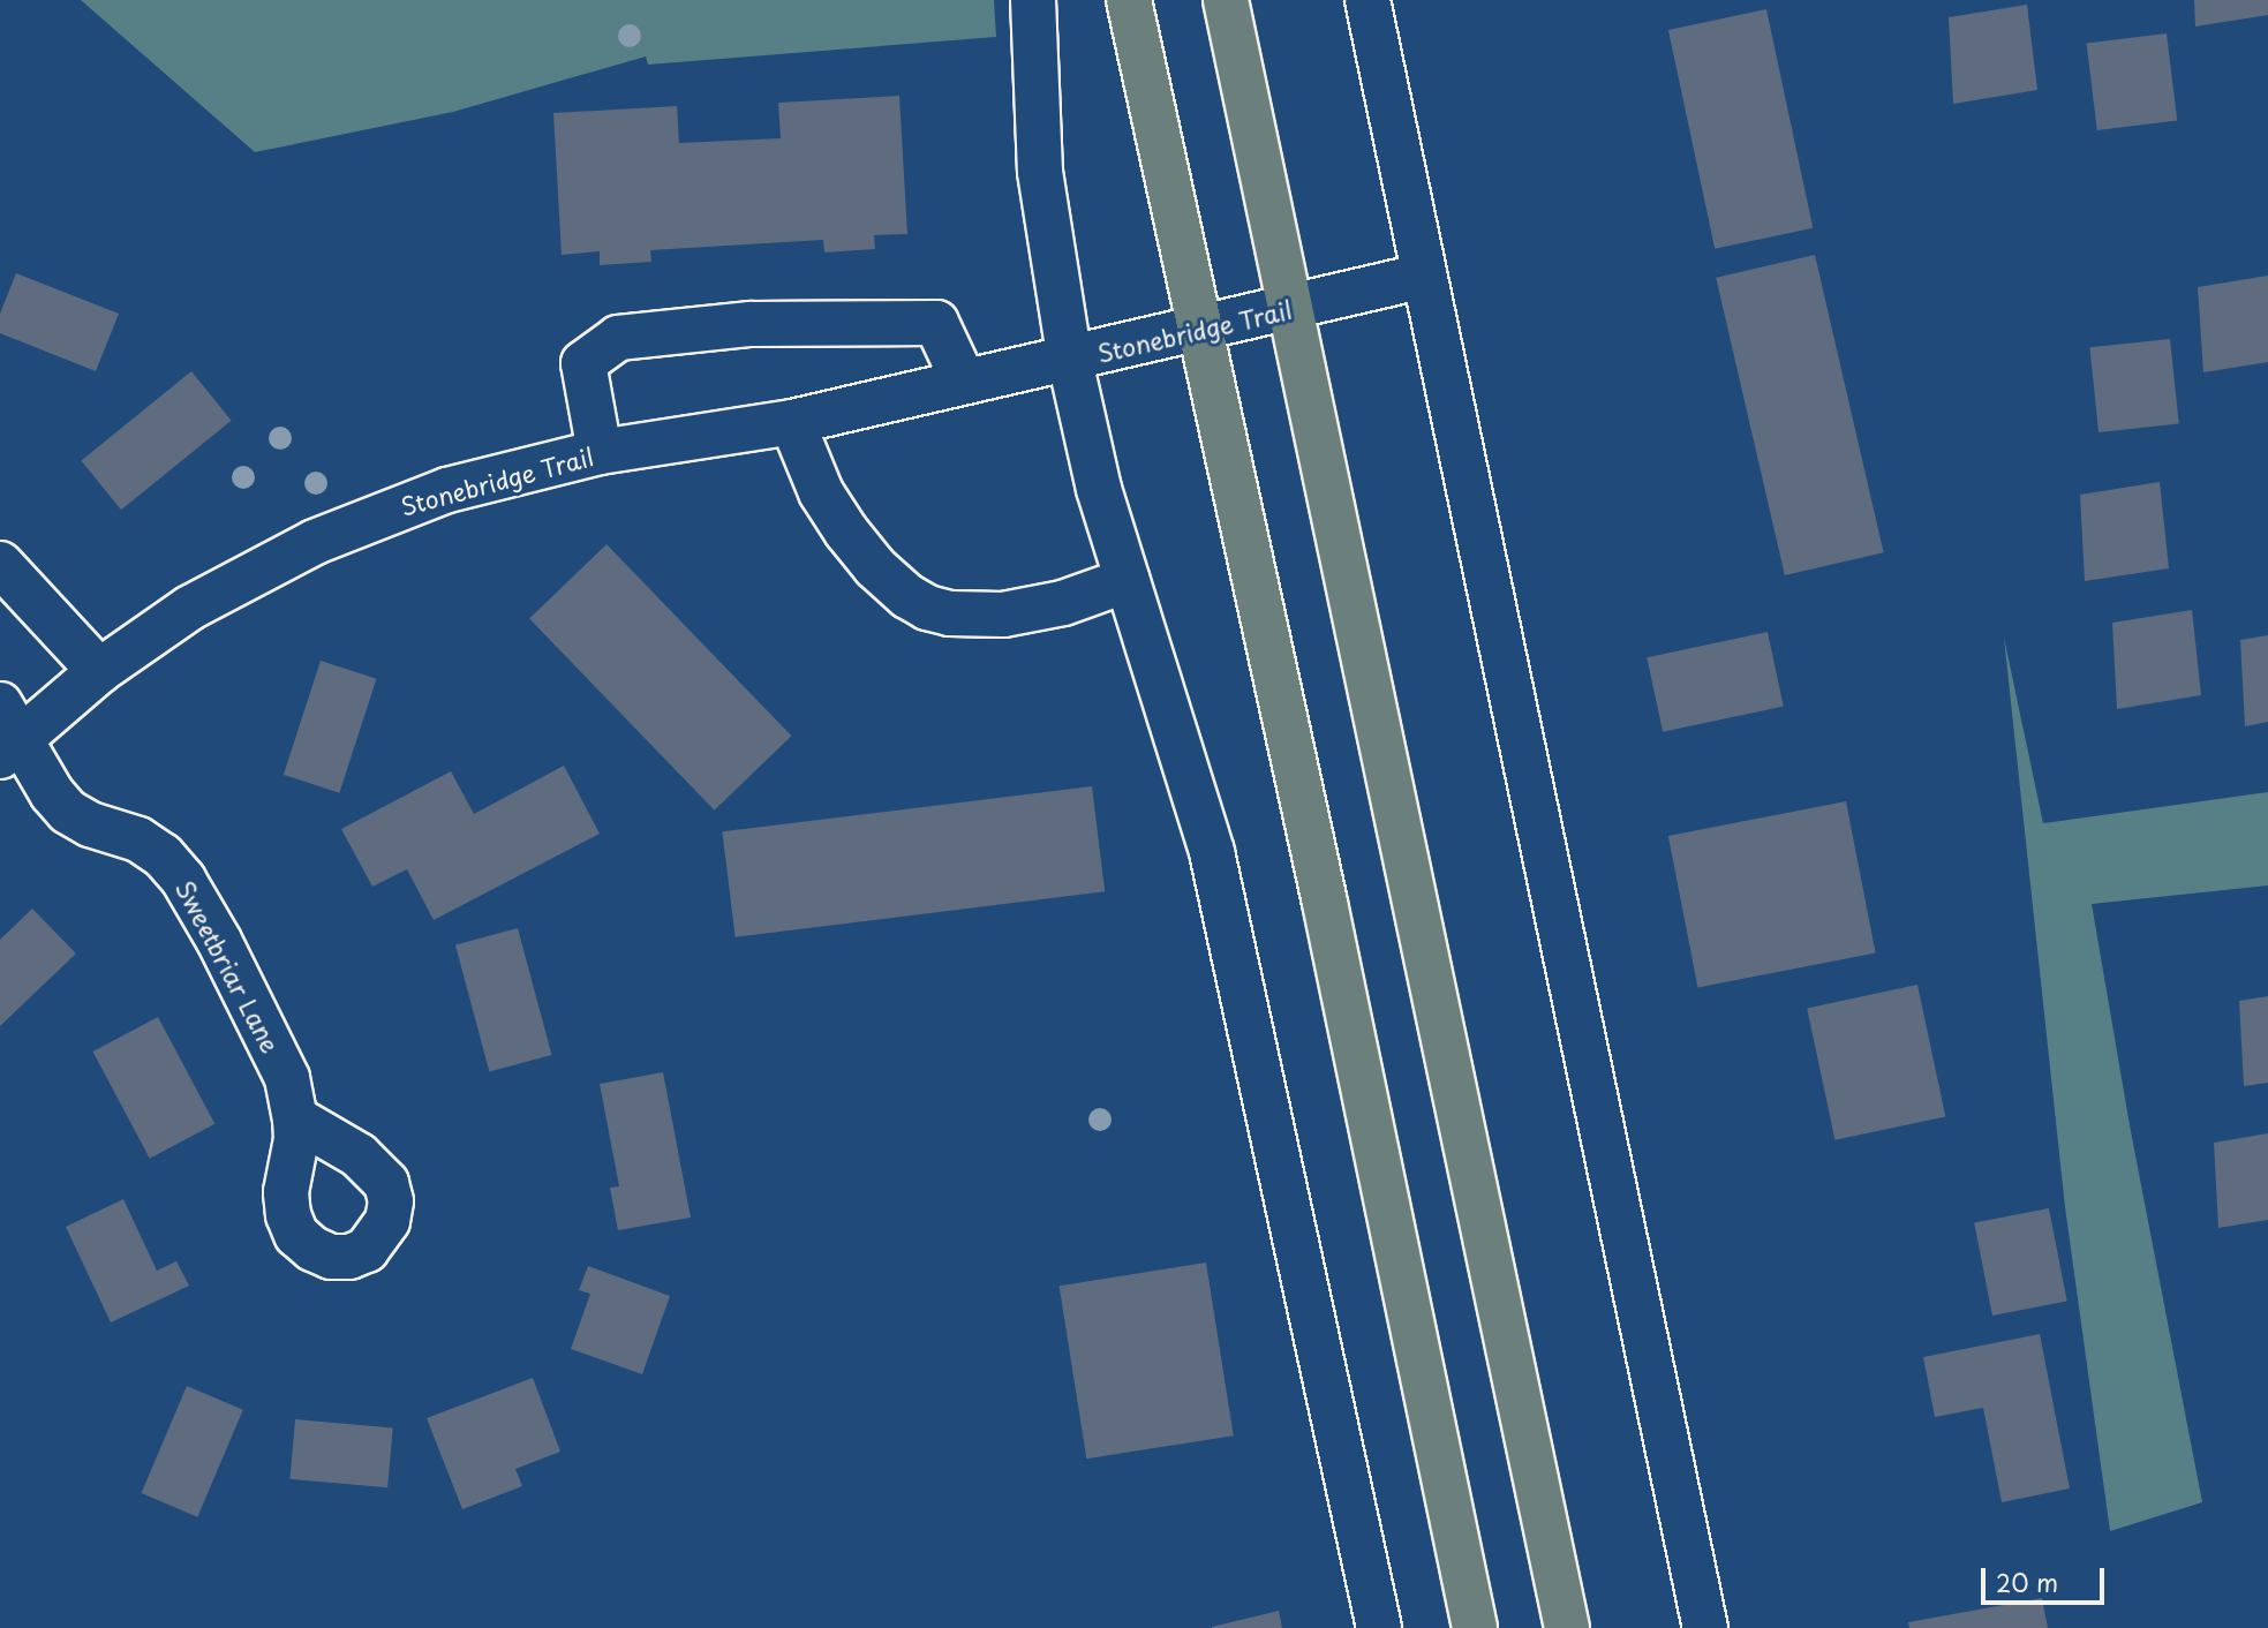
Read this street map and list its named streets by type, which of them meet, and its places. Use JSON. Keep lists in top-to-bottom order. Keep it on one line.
{"streets":{"street":["Stonebridge Trail","Sweetbriar Lane"]},"crossings":[["Stonebridge Trail","Sweetbriar Lane"]],"scale_bar":"20 m"}
